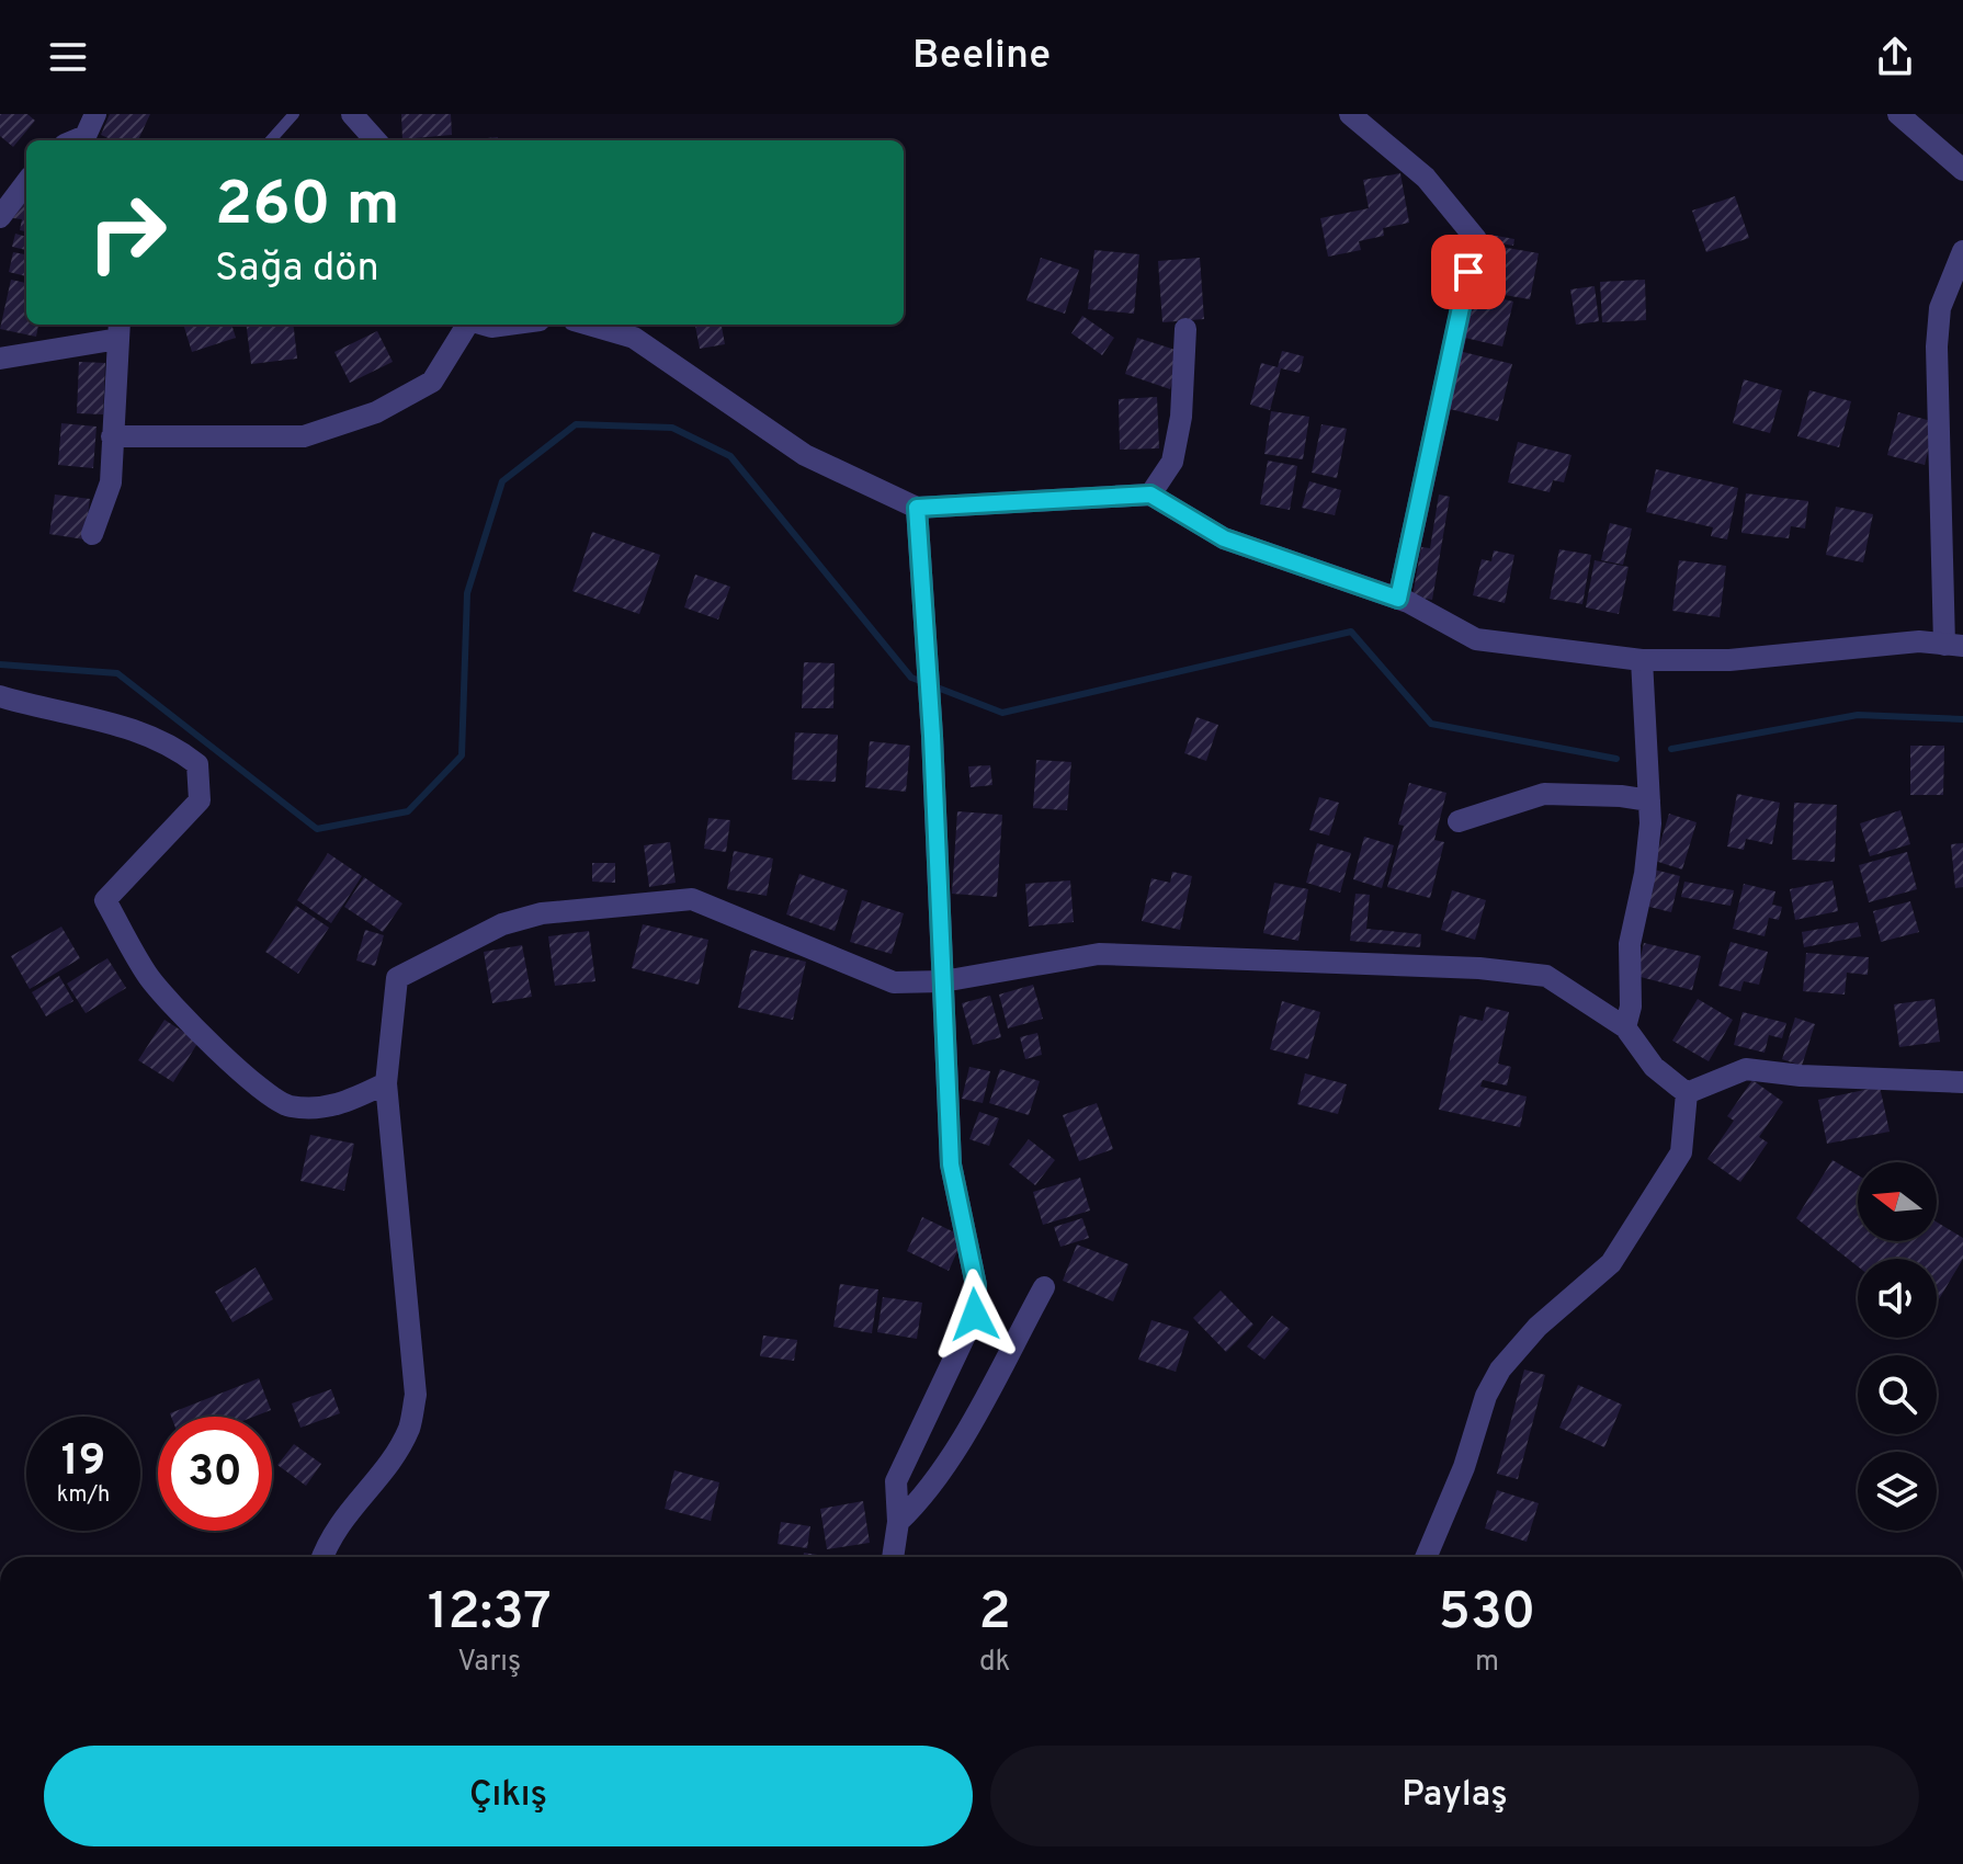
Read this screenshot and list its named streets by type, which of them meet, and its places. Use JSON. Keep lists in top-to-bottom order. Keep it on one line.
{"north":"left","page":{"header":"Beeline","turn":["260 m","Sağa dön"],"speed":"19 km/h","limit":"30","eta":["12:37","Varış","2","dk","530","m"],"buttons":["Çıkış","Paylaş"]}}
